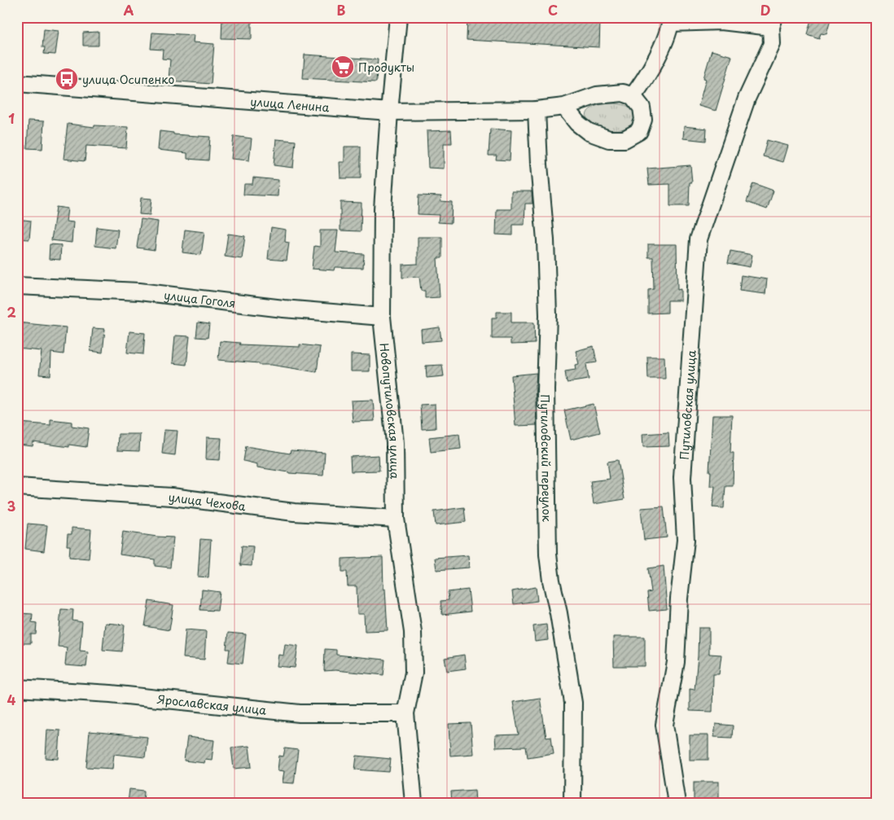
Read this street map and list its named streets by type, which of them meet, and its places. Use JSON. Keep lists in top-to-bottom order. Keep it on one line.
{"streets":{"street":["улица Ленина","улица Гоголя","Путиловская улица","Новопутиловская улица","Путиловский переулок","улица Чехова","Ярославская улица"]},"crossings":[["улица Ленина","Новопутиловская улица"],["улица Ленина","Путиловский переулок"],["улица Гоголя","Новопутиловская улица"],["Новопутиловская улица","улица Чехова"],["Новопутиловская улица","Ярославская улица"]],"places":{"supermarket":["Продукты"],"bus stop":["улица Осипенко"]},"grid":{"columns":["A","B","C","D"],"rows":["1","2","3","4"]}}
